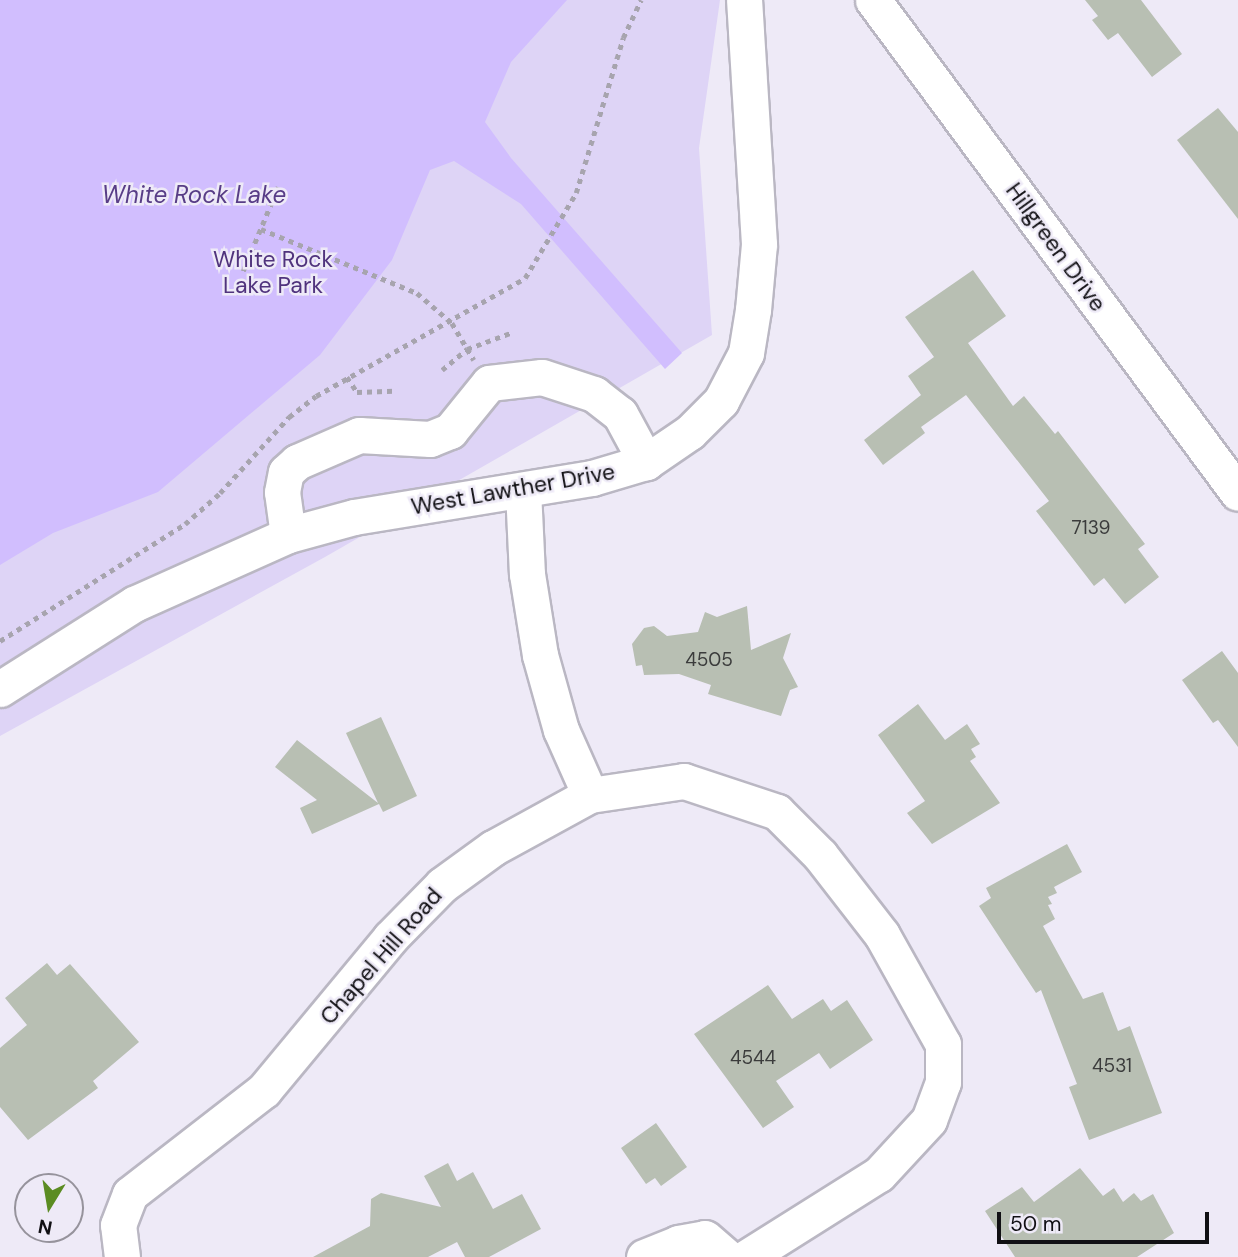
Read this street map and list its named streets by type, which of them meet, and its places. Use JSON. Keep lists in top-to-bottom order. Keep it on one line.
{"streets":{"street":["Hillgreen Drive","West Lawther Drive","Chapel Hill Road"]},"water":["White Rock Lake"],"parks":["White Rock Lake Park"],"house_numbers":["7139","4505","4544","4531"],"scale_bar":"50 m","north":"bottom"}
